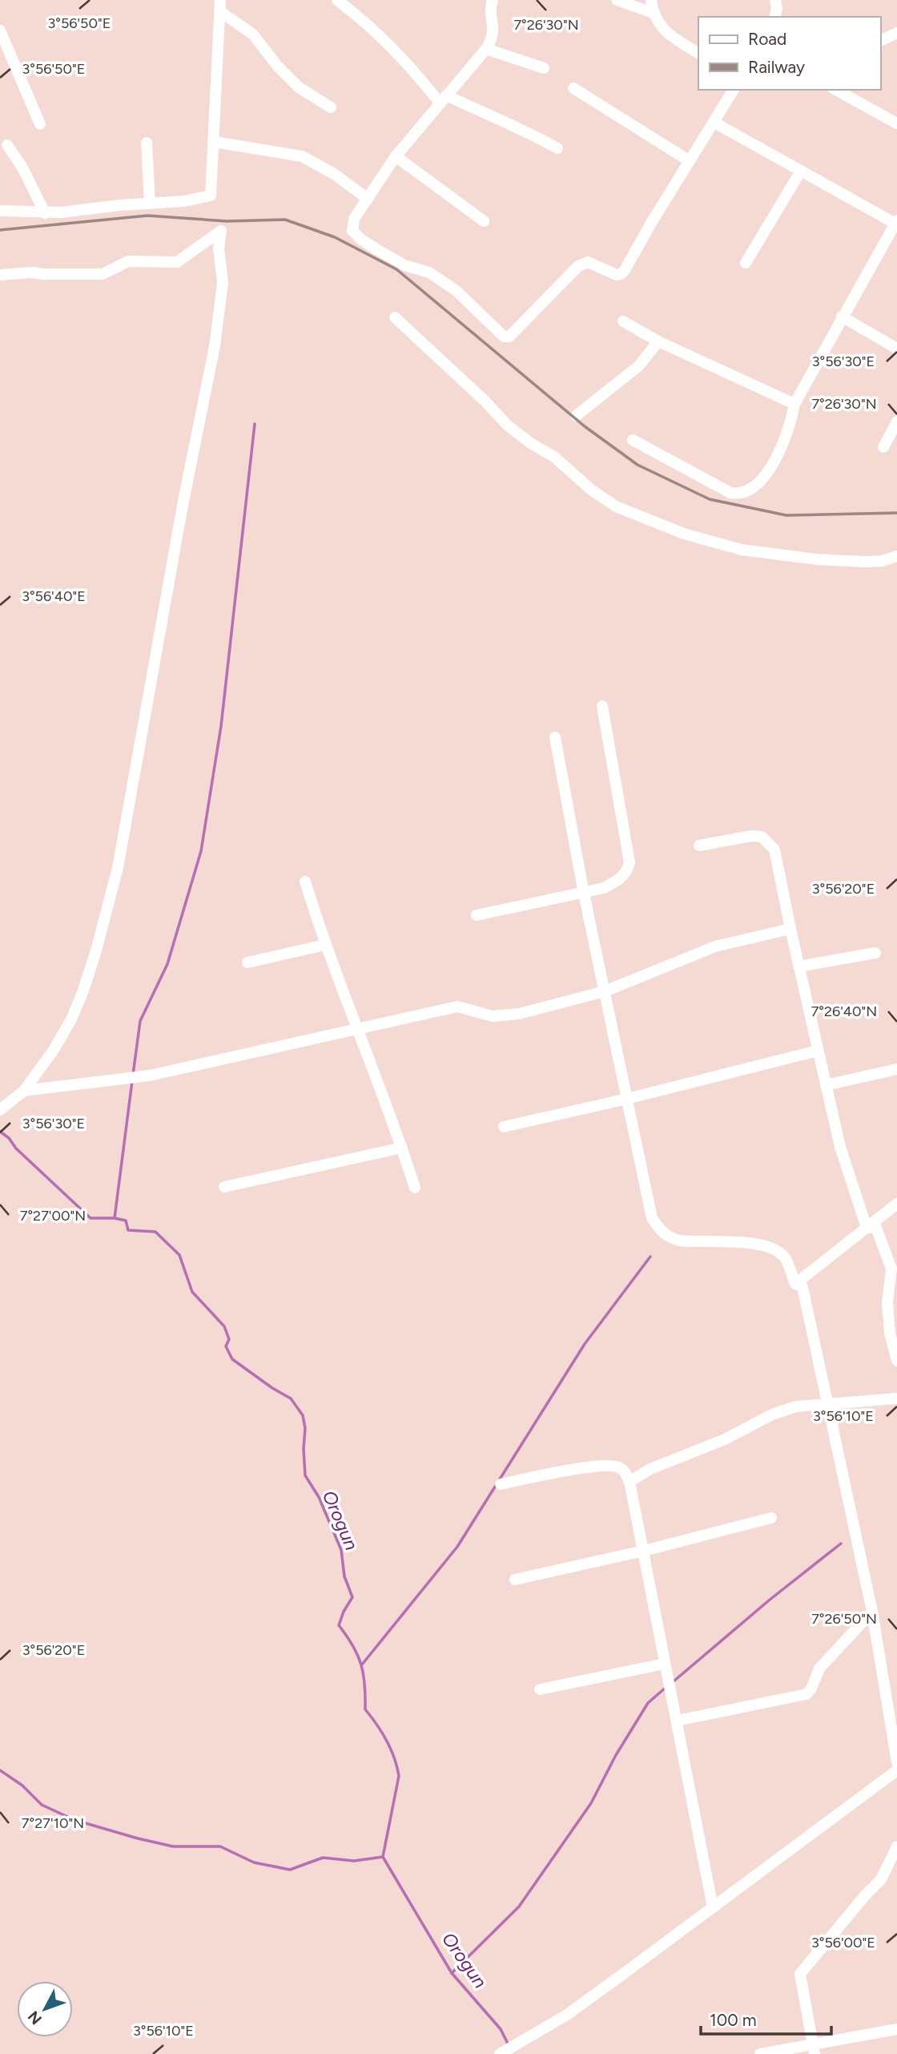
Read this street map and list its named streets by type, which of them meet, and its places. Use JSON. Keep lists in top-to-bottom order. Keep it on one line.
{"water":["Orogun"],"legend":["Road","Railway"],"scale_bar":"100 m","north":"bottom left","coordinates":["3°56'50\"E","7°26'30\"N","3°56'30\"E","3°56'40\"E","3°56'20\"E","7°26'40\"N","7°27'00\"N","3°56'10\"E","7°26'50\"N","7°27'10\"N","3°56'00\"E"]}
